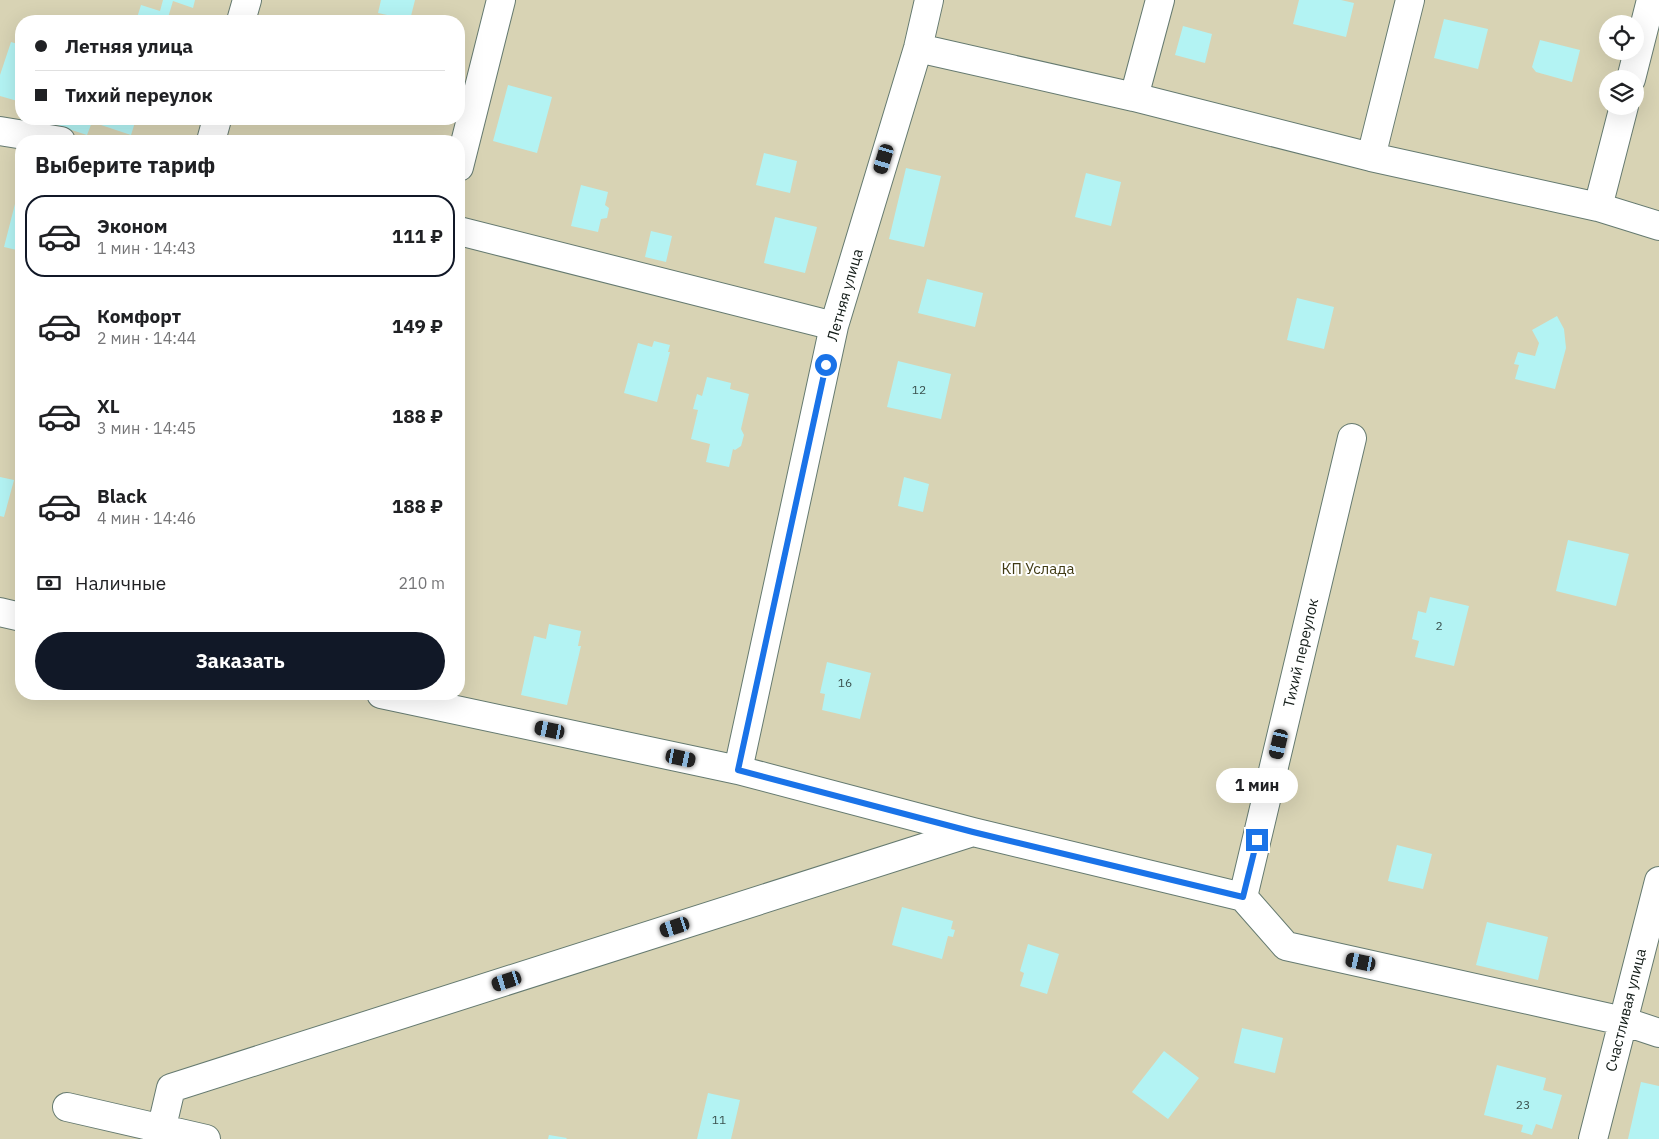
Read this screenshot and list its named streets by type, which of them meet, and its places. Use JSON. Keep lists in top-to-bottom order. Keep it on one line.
{"streets":{"street":["Летняя улица","Тихий переулок","Счастливая улица"]},"parks":["КП Услада"],"house_numbers":["12","2","16","23","11"],"page":{"banner":["Летняя улица","Тихий переулок"],"heading":"Выберите тариф","list":[{"name":"Эконом","note":"1 мин · 14:43","value":"111 ₽"},{"name":"Комфорт","note":"2 мин · 14:44","value":"149 ₽"},{"name":"XL","note":"3 мин · 14:45","value":"188 ₽"},{"name":"Black","note":"4 мин · 14:46","value":"188 ₽"}],"pay":["Наличные","210 m"],"buttons":"Заказать","bubble":"1 мин"}}
